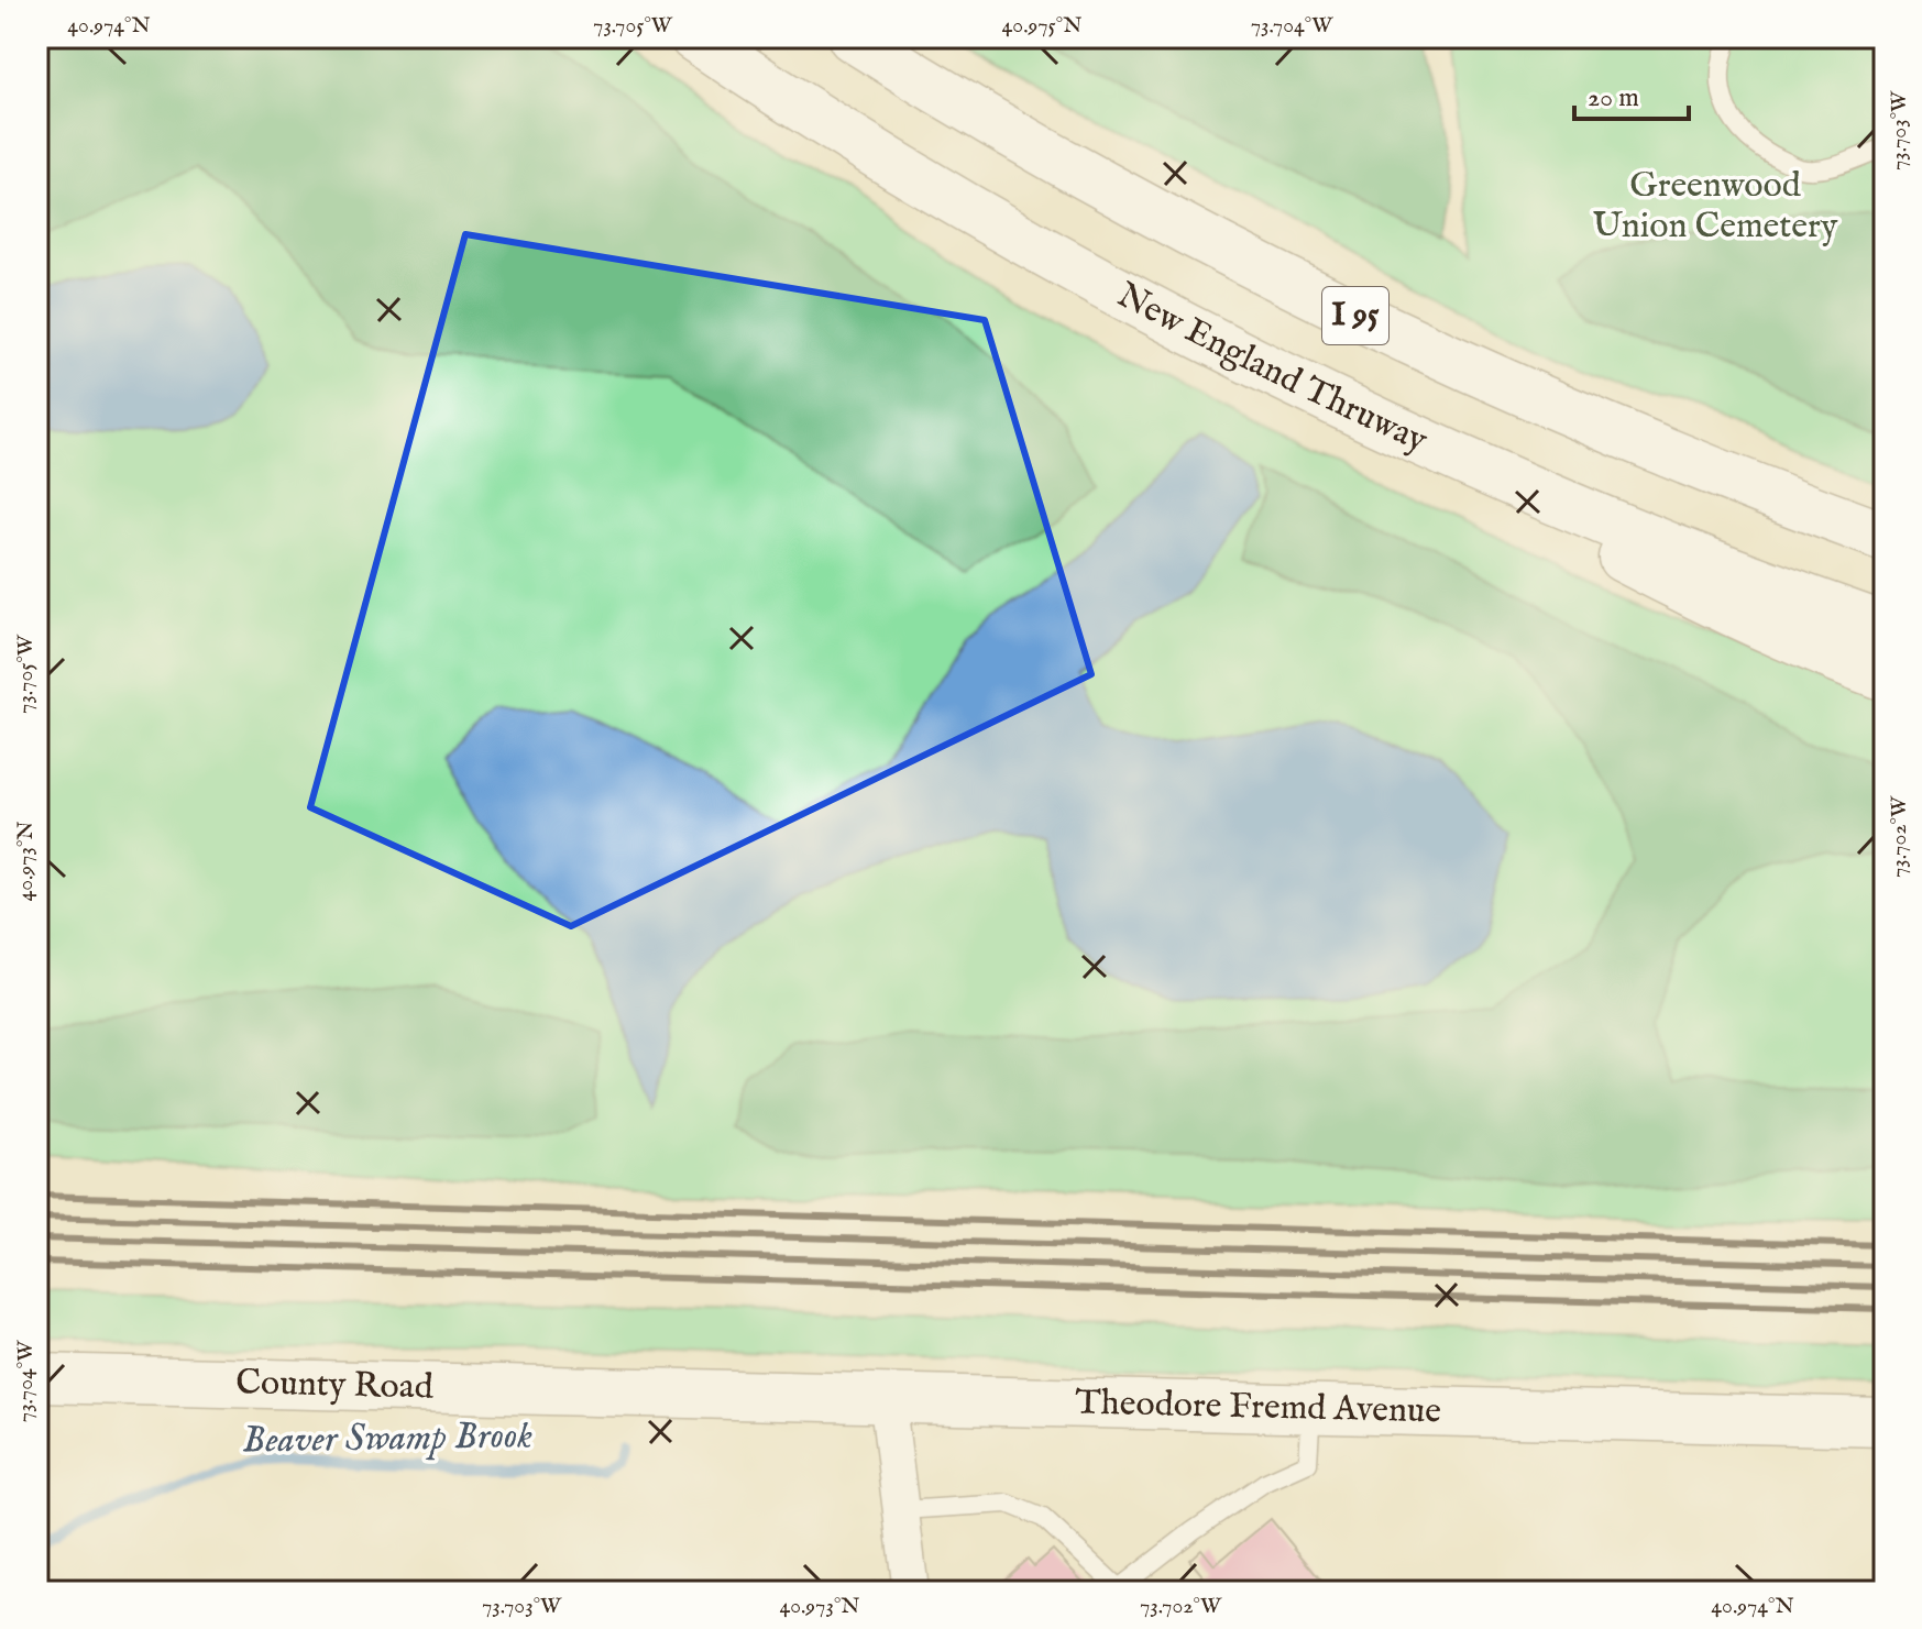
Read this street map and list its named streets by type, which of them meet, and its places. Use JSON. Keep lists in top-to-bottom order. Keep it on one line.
{"streets":{"main road":["I 95","New England Thruway","County Road","Theodore Fremd Avenue"]},"crossings":[["County Road","Theodore Fremd Avenue"]],"water":["Beaver Swamp Brook"],"parks":["Greenwood Union Cemetery"],"scale_bar":"20 m","coordinates":["40.974°N","73.705°W","40.975°N","73.704°W","73.703°W","73.702°W","40.973°N"]}
